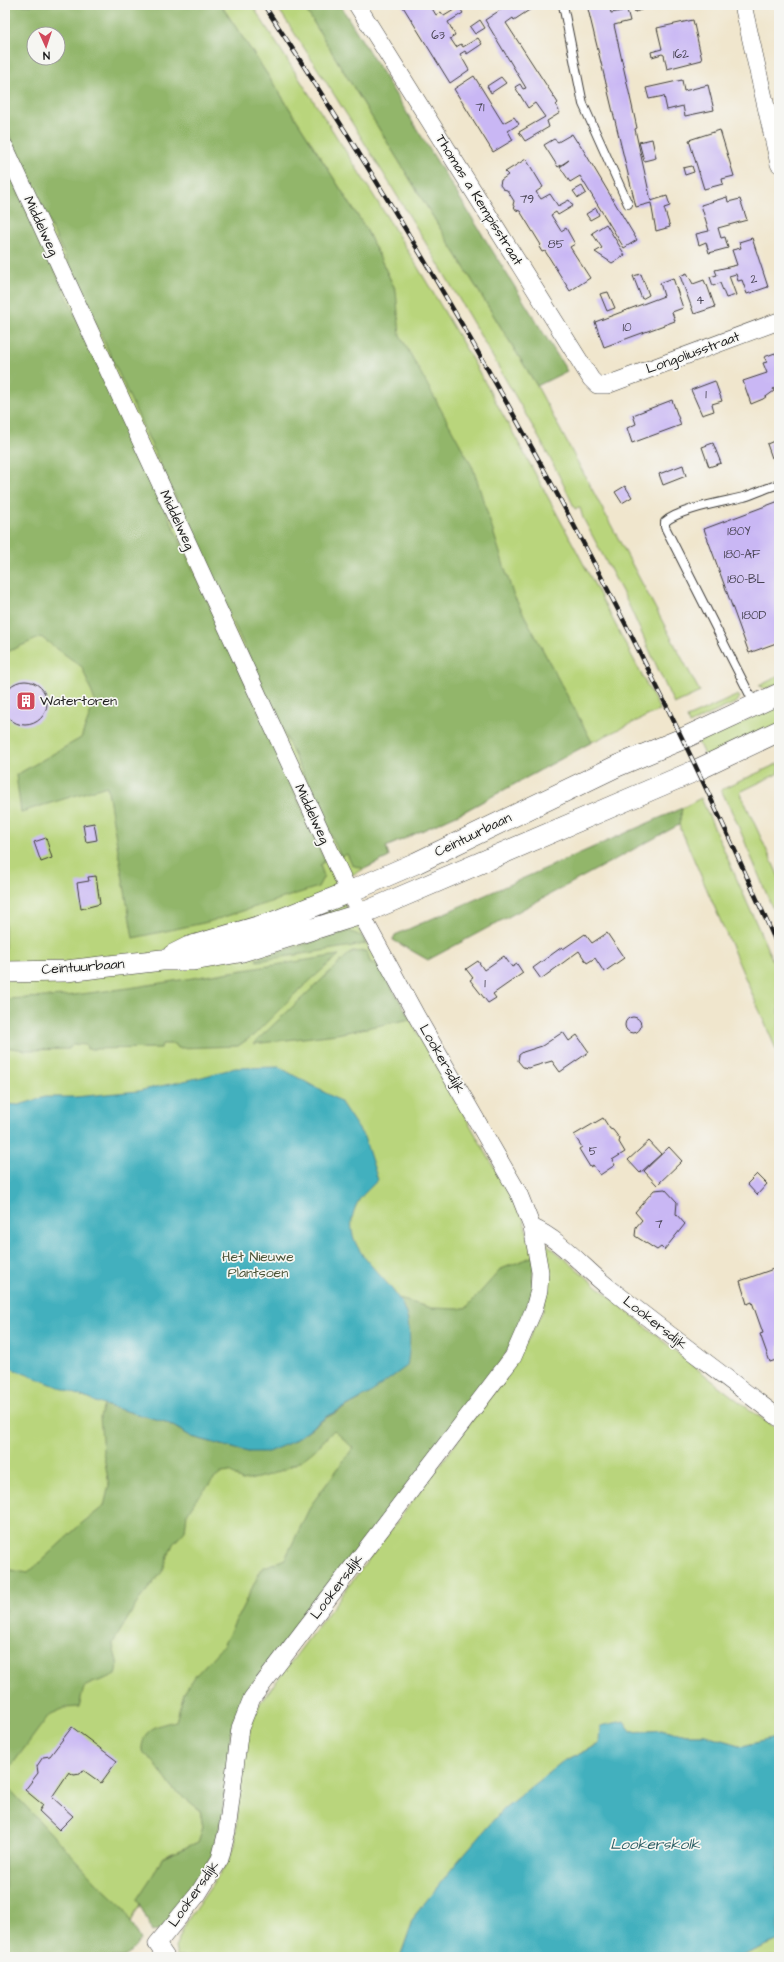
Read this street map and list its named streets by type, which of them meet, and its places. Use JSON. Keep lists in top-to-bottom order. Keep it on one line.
{"streets":{"street":["Thomas a Kempisstraat","Middelweg","Longoliusstraat","Ceintuurbaan","Lookersdijk"]},"crossings":[["Thomas a Kempisstraat","Longoliusstraat"],["Middelweg","Ceintuurbaan"],["Middelweg","Lookersdijk"],["Ceintuurbaan","Lookersdijk"]],"water":["Lookerskolk"],"parks":["Het Nieuwe Plantsoen"],"places":{"building":["Watertoren"]},"house_numbers":["63","162","71","79","85","2","4","10","1","180Y","180-AF","180-BL","180D","1","5","7"],"north":"bottom"}
